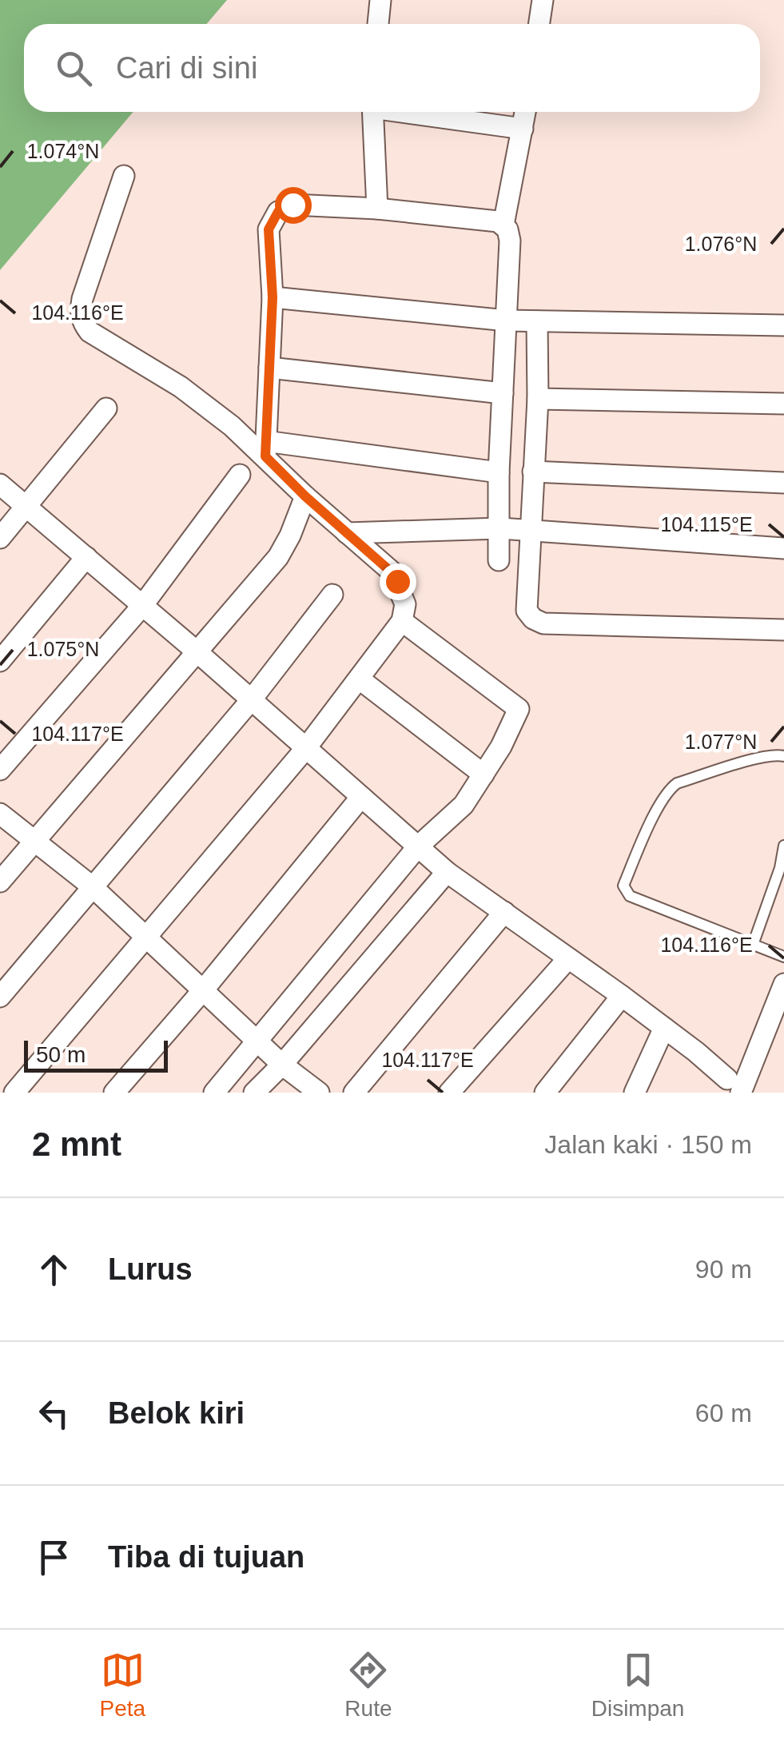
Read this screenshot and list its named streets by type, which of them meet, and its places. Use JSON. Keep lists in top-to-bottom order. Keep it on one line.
{"scale_bar":"50 m","page":{"search":"Cari di sini","scale":"50 m","heading":["2 mnt","Jalan kaki · 150 m"],"list":[["Lurus","90 m"],["Belok kiri","60 m"],"Tiba di tujuan"],"nav":["Peta","Rute","Disimpan"]},"coordinates":["1.074°N","1.076°N","104.116°E","104.115°E","1.075°N","104.117°E","1.077°N"]}
